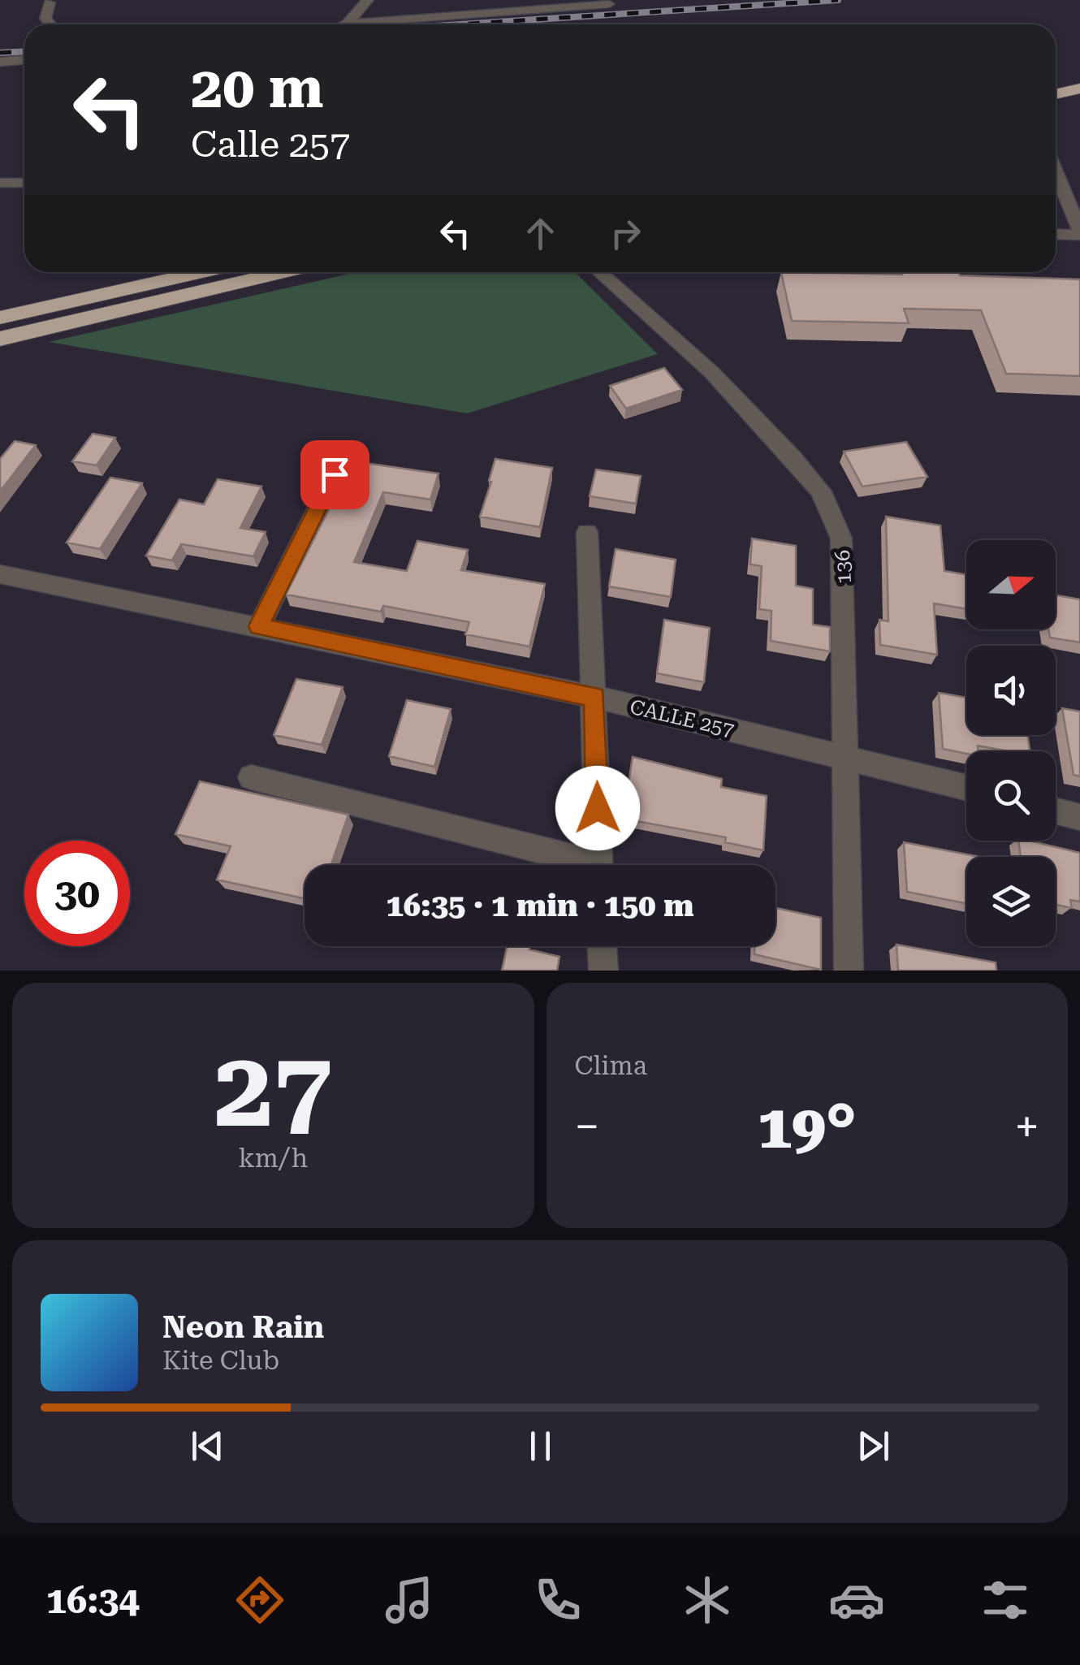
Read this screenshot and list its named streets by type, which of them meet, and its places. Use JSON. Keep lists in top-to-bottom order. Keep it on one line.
{"streets":{"street":["136","CALLE 257"]},"crossings":[["136","CALLE 257"]],"north":"right","page":{"turn":["20 m","Calle 257"],"limit":"30","trip":"16:35 · 1 min · 150 m","tile":[["27","km/h"],"Clima"],"heat":["−","19°","+"],"song":["Neon Rain","Kite Club"],"tabs":"16:34"}}
